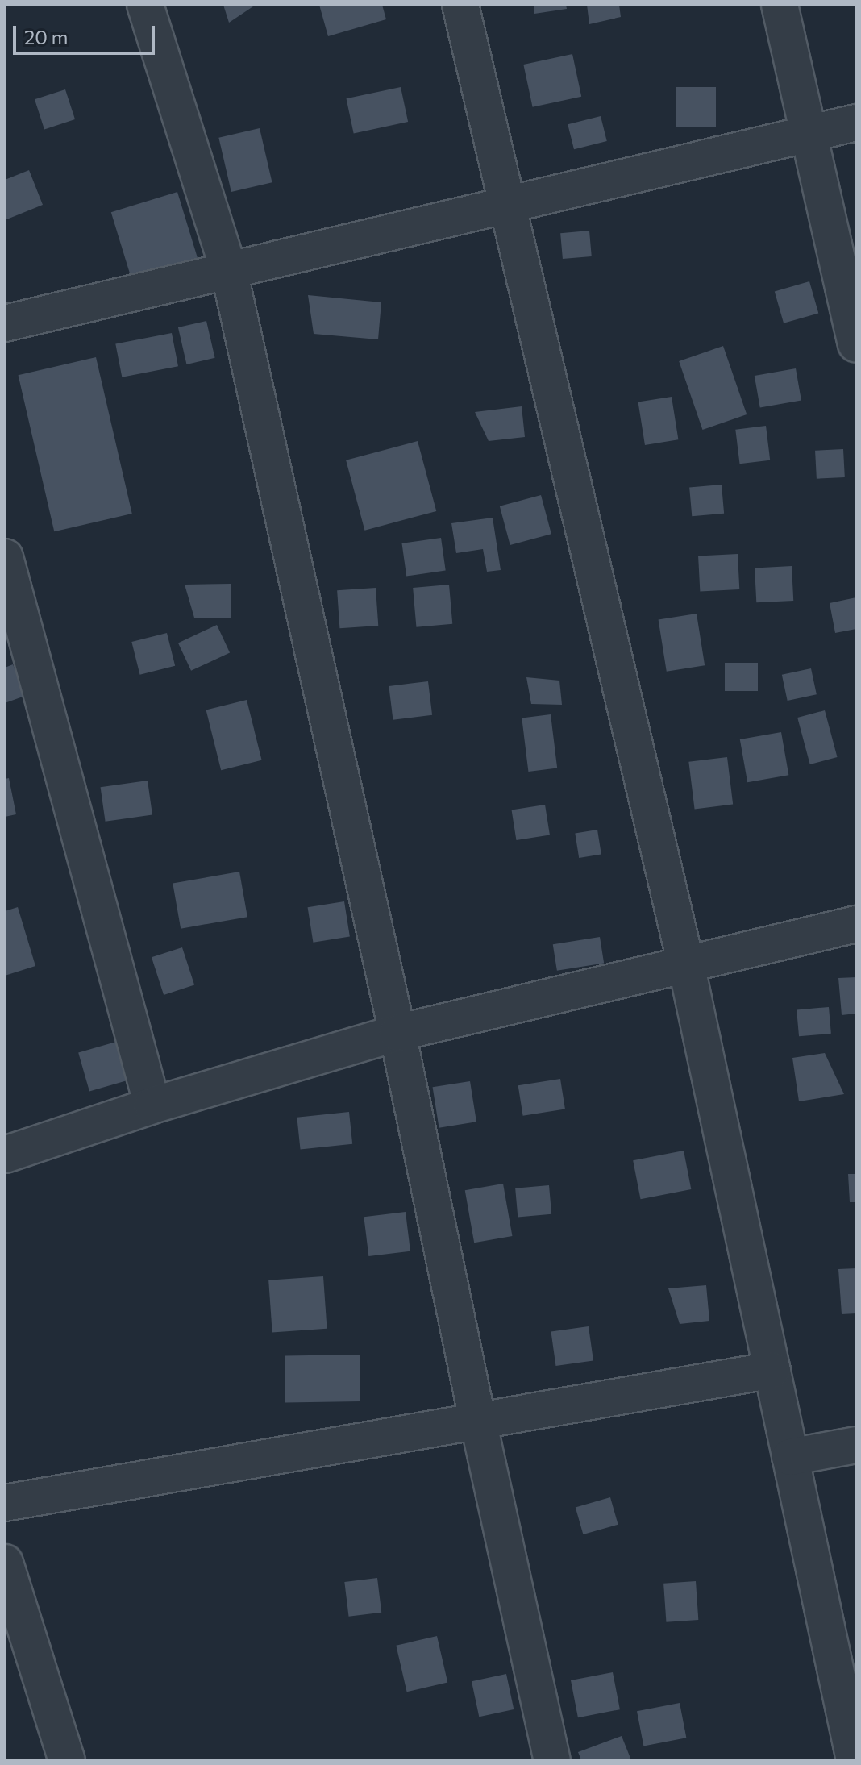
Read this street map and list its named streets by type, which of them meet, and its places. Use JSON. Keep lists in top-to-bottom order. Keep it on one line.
{"scale_bar":"20 m"}
